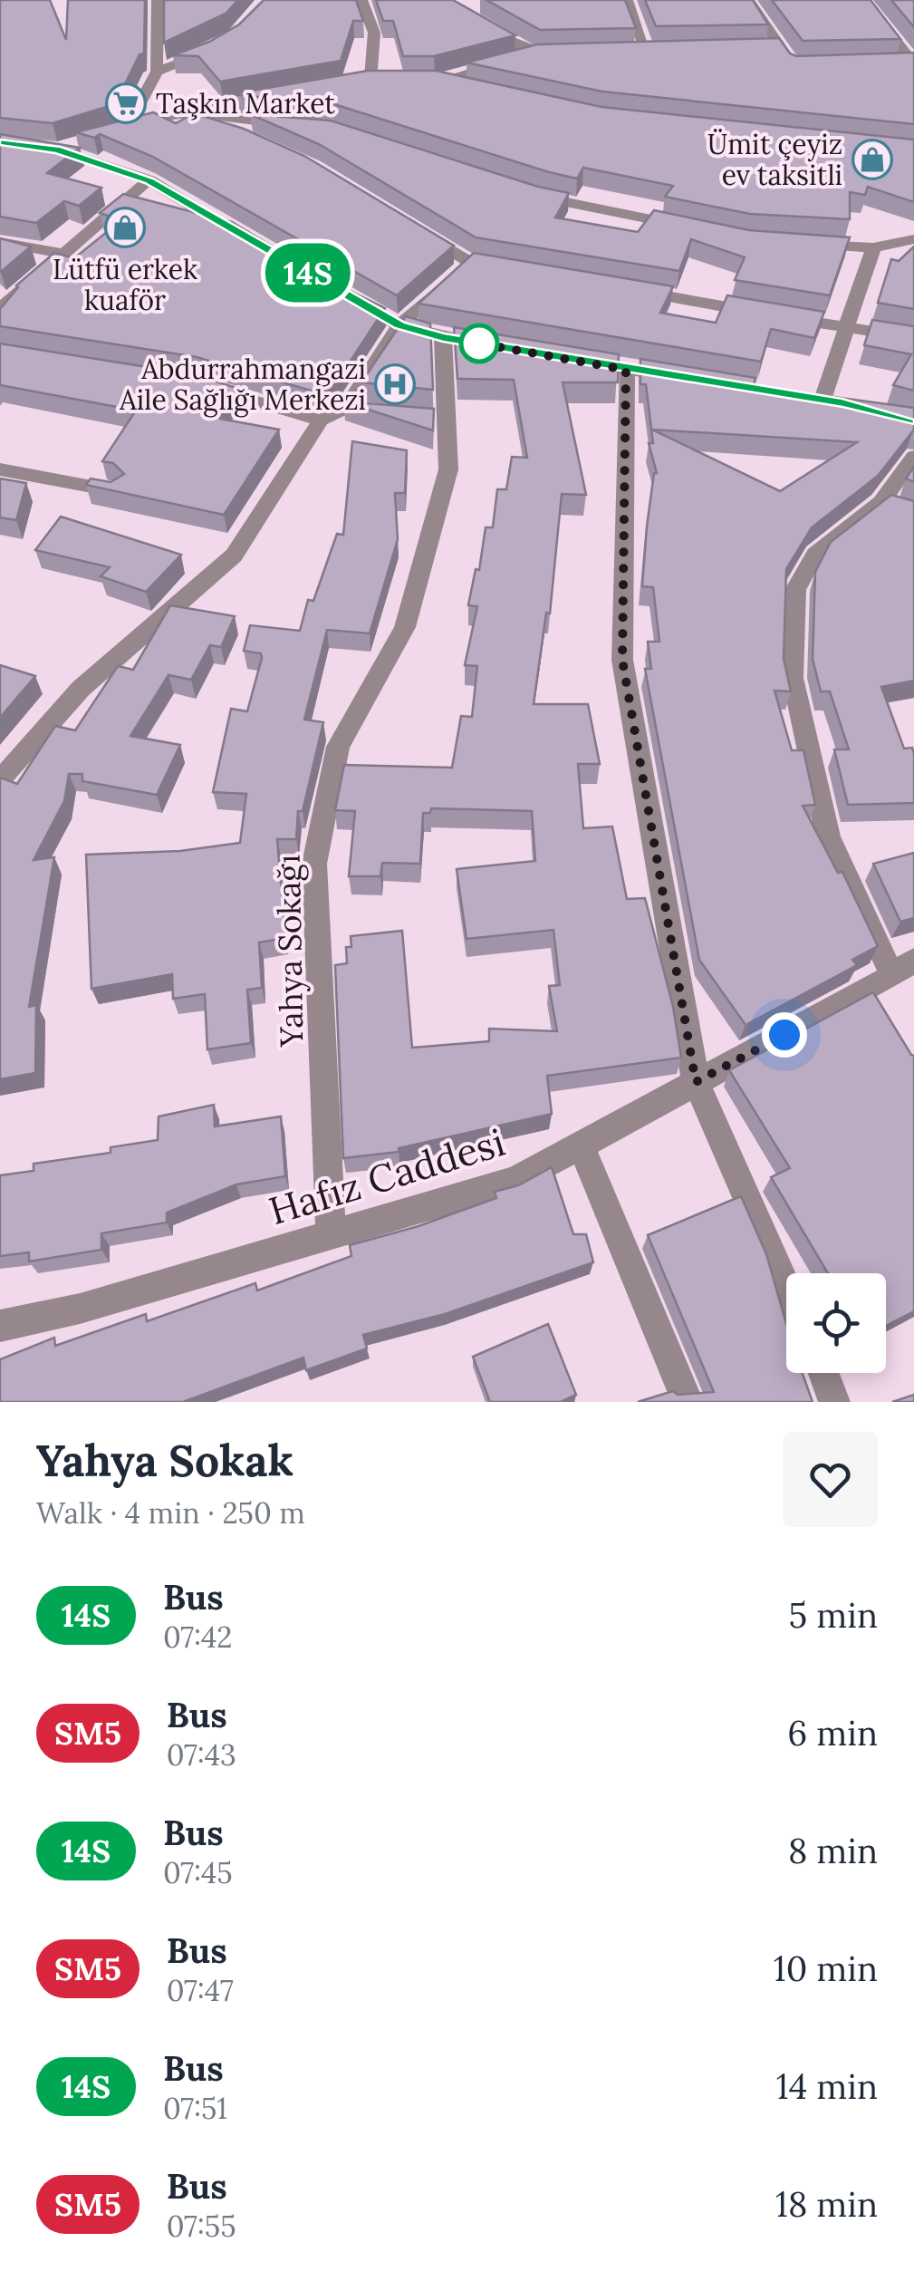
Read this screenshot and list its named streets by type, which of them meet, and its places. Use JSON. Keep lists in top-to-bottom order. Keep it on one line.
{"streets":{"street":["Yahya Sokağı","Hafız Caddesi"]},"crossings":[["Yahya Sokağı","Hafız Caddesi"]],"places":{"supermarket":["Taşkın Market"],"shop":["Ümit çeyiz ev taksitli","Lütfü erkek kuaför"],"hospital":["Abdurrahmangazi Aile Sağlığı Merkezi"]},"lines":["bus line 14S"],"page":{"on_map":"14S","heading":["Yahya Sokak","Walk · 4 min · 250 m"],"list":[{"mark":"14S","name":"Bus","note":"07:42","value":"5 min"},{"mark":"SM5","name":"Bus","note":"07:43","value":"6 min"},{"mark":"14S","name":"Bus","note":"07:45","value":"8 min"},{"mark":"SM5","name":"Bus","note":"07:47","value":"10 min"},{"mark":"14S","name":"Bus","note":"07:51","value":"14 min"},{"mark":"SM5","name":"Bus","note":"07:55","value":"18 min"}]}}
